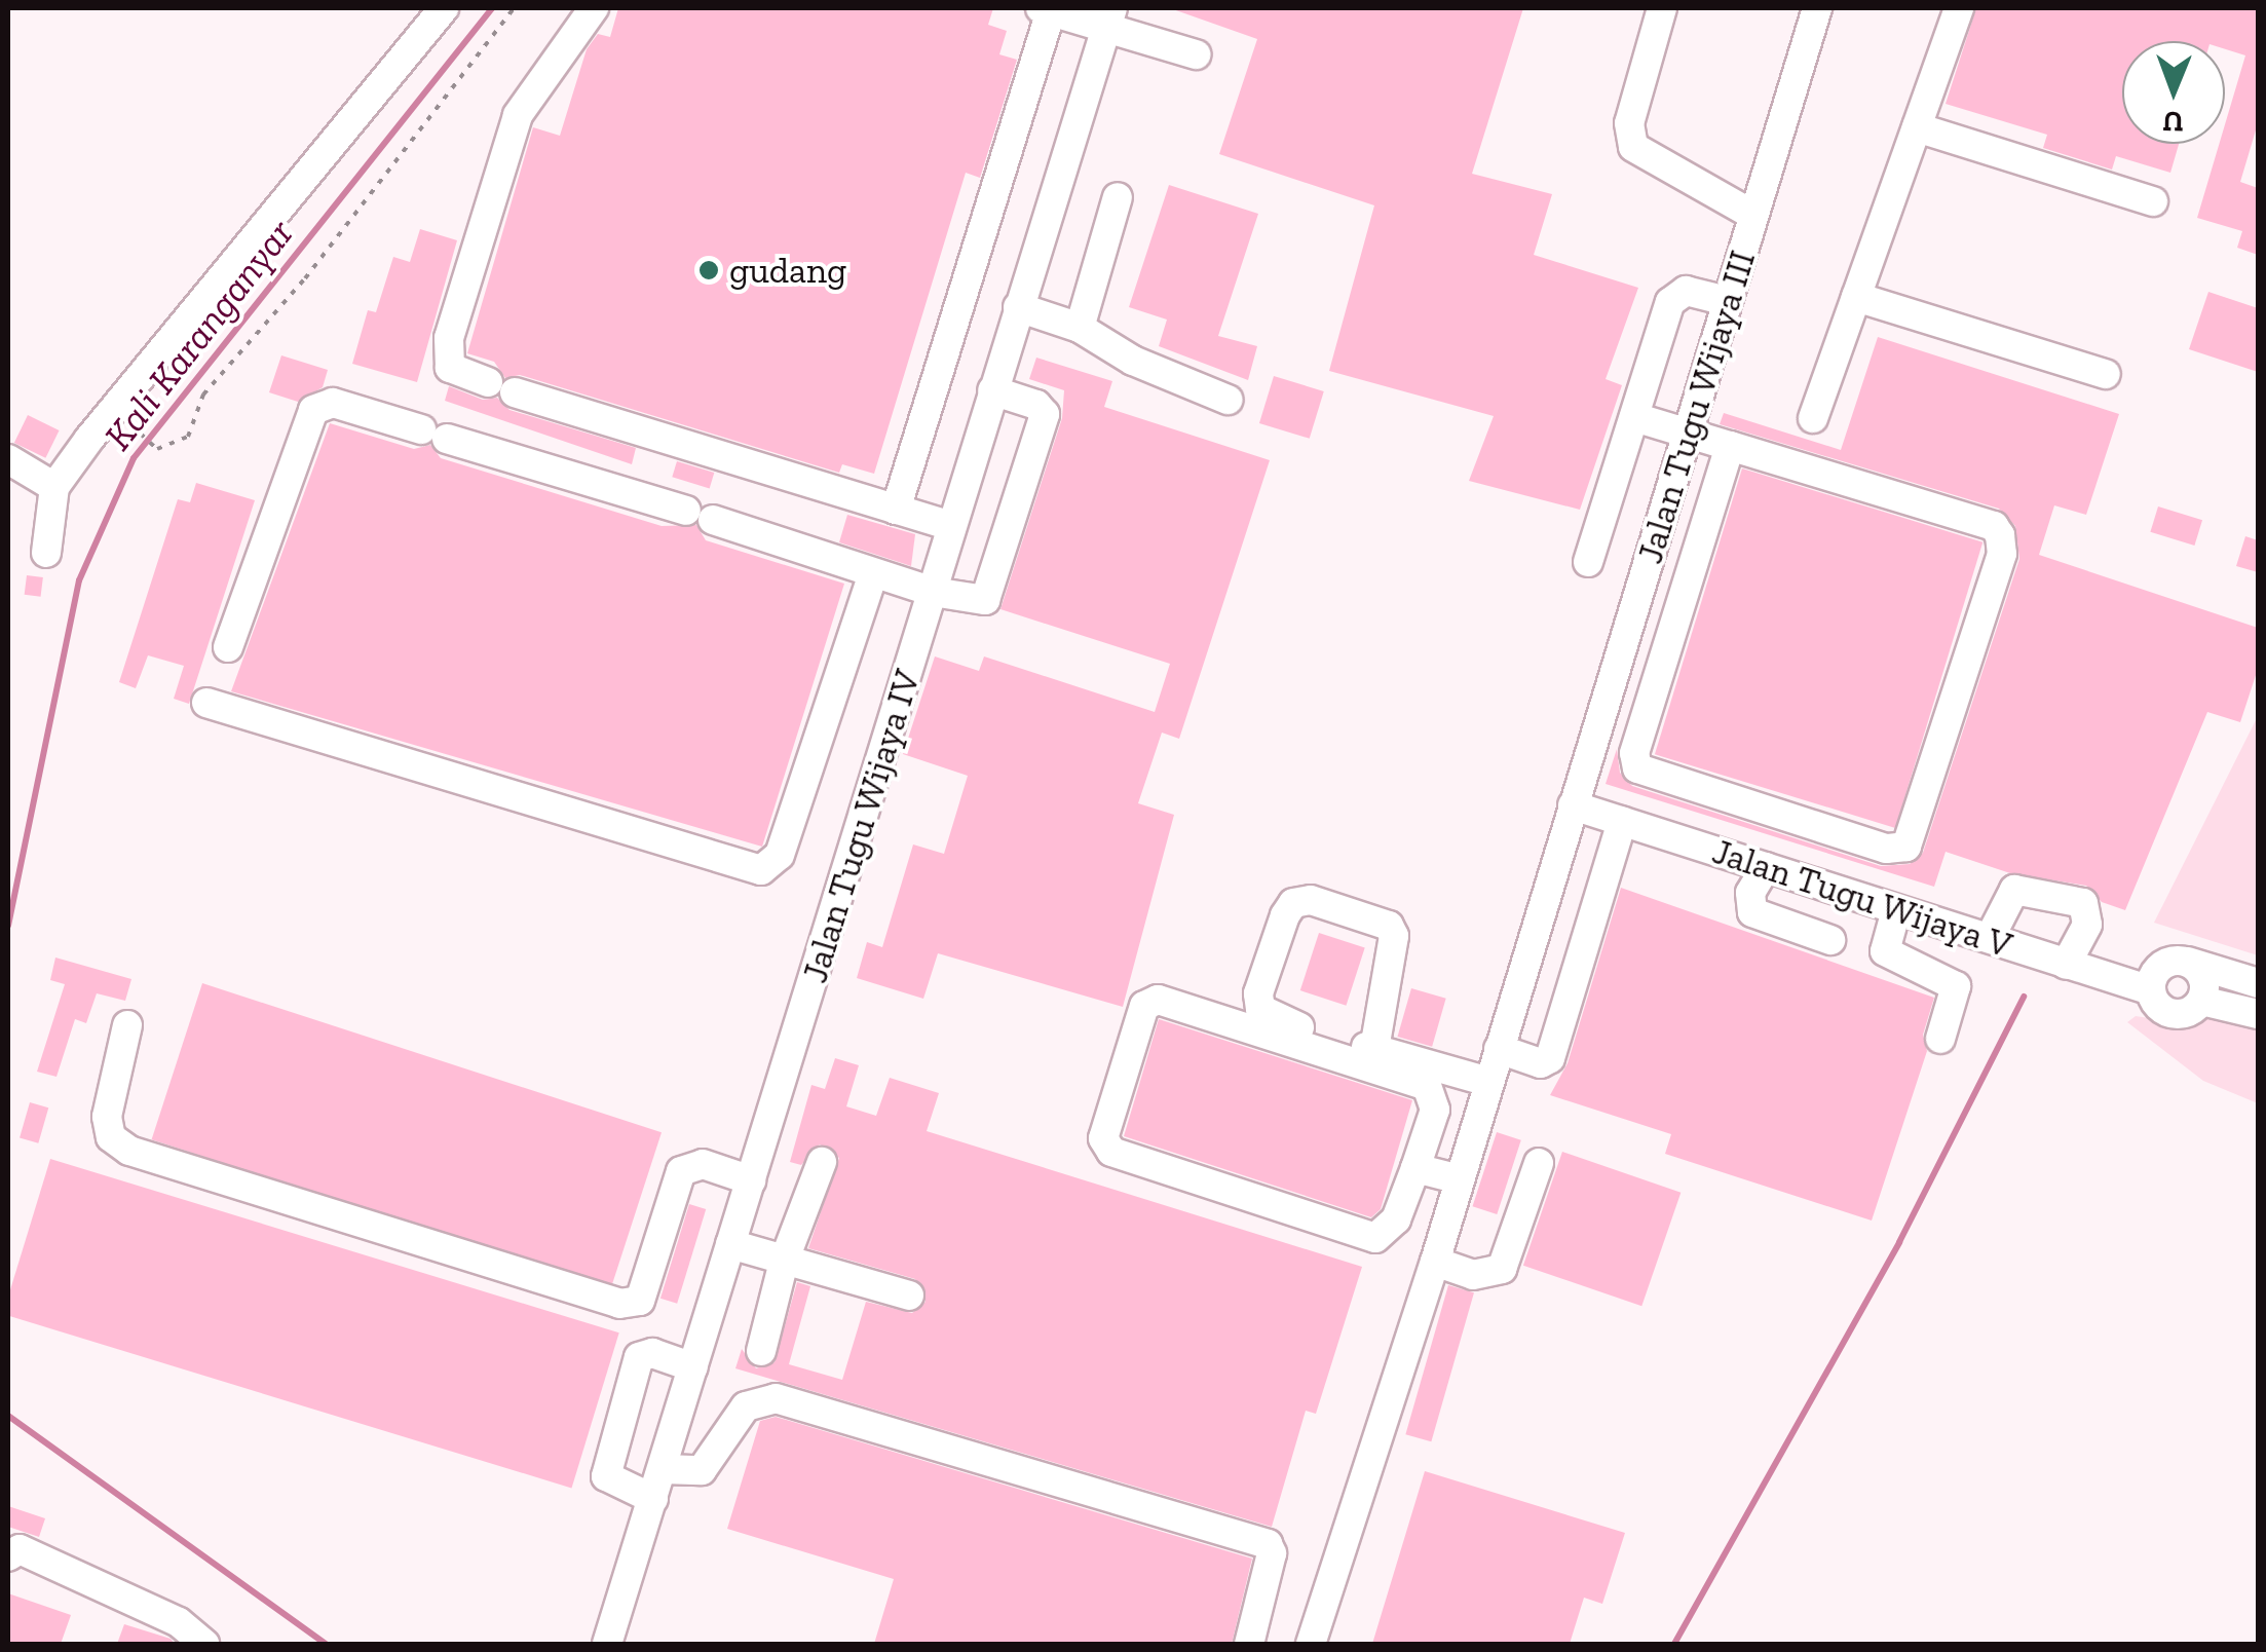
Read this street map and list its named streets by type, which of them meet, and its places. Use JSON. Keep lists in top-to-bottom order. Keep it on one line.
{"streets":{"street":["Jalan Tugu Wijaya III","Jalan Tugu Wijaya IV","Jalan Tugu Wijaya V"]},"crossings":[["Jalan Tugu Wijaya III","Jalan Tugu Wijaya V"]],"water":["Kali Karanganyar"],"places":["gudang"],"north":"bottom"}
